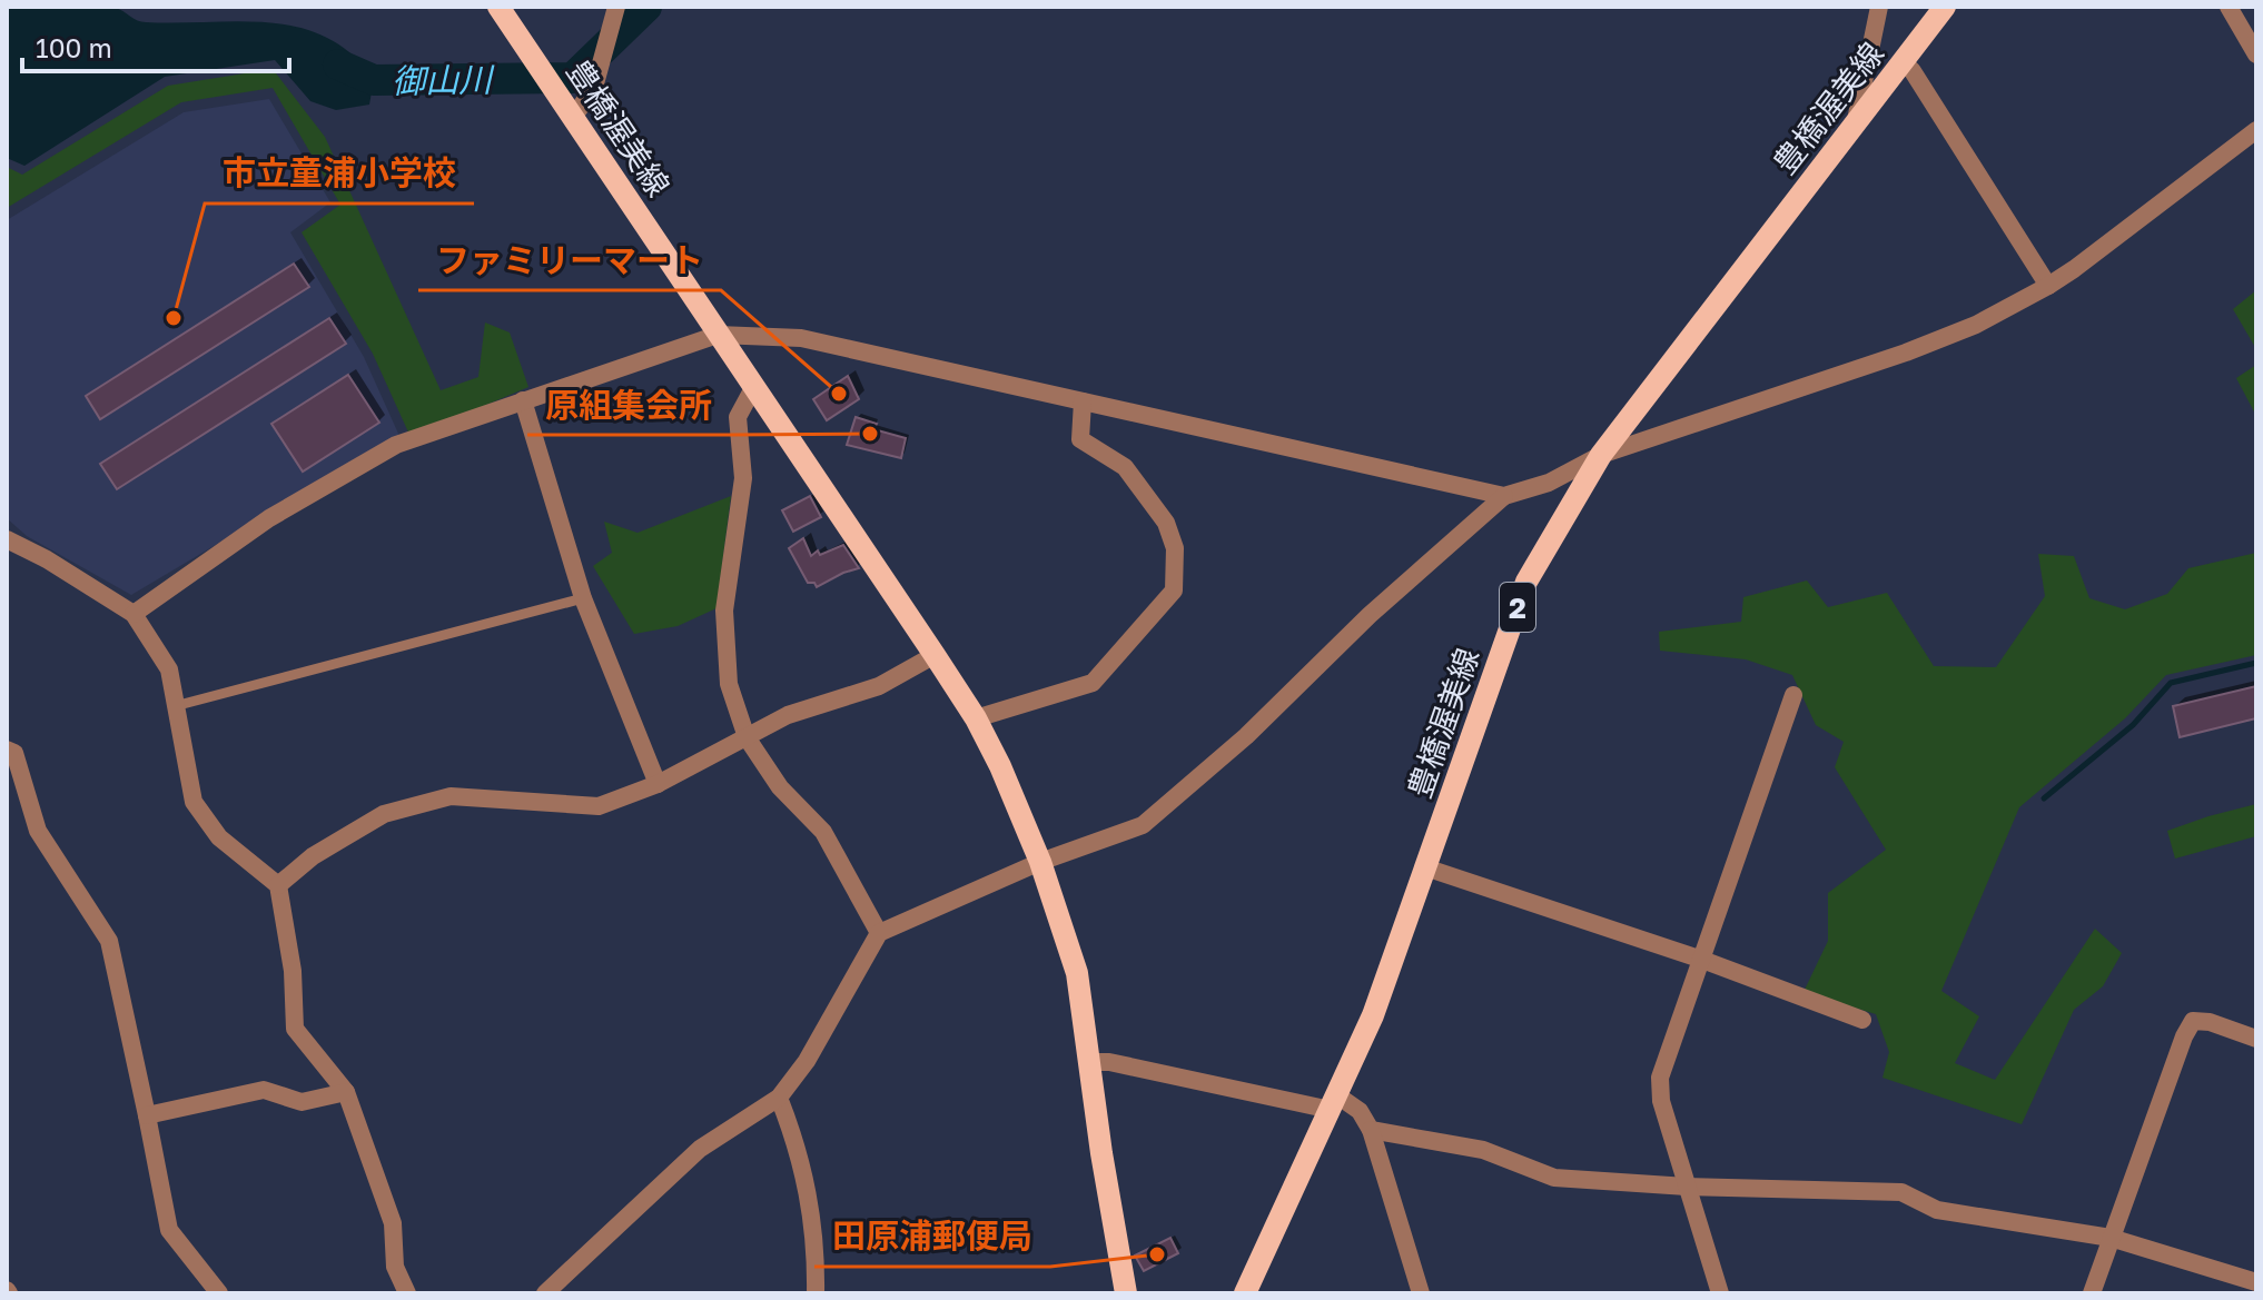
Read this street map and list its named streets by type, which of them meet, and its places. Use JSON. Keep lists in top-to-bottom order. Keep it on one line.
{"streets":{"main road":["豊橋渥美線","2"]},"water":["御山川"],"places":["市立童浦小学校","ファミリーマート","原組集会所","田原浦郵便局"],"scale_bar":"100 m"}
